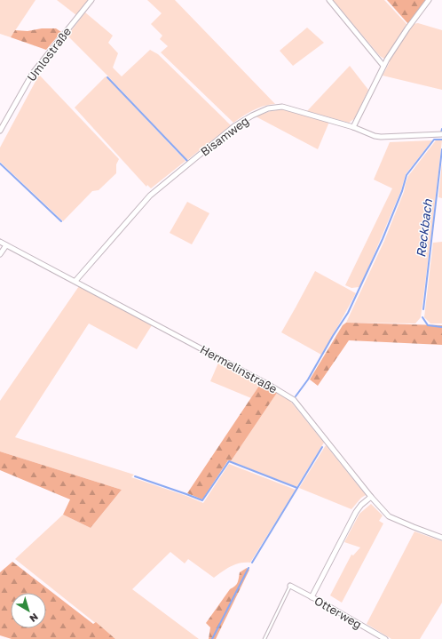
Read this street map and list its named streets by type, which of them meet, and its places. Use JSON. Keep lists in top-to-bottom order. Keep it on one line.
{"streets":{"street":["Umlostraße","Bisamweg","Hermelinstraße","Otterweg"]},"crossings":[["Bisamweg","Hermelinstraße"]],"water":["Reckbach"],"north":"bottom right"}
